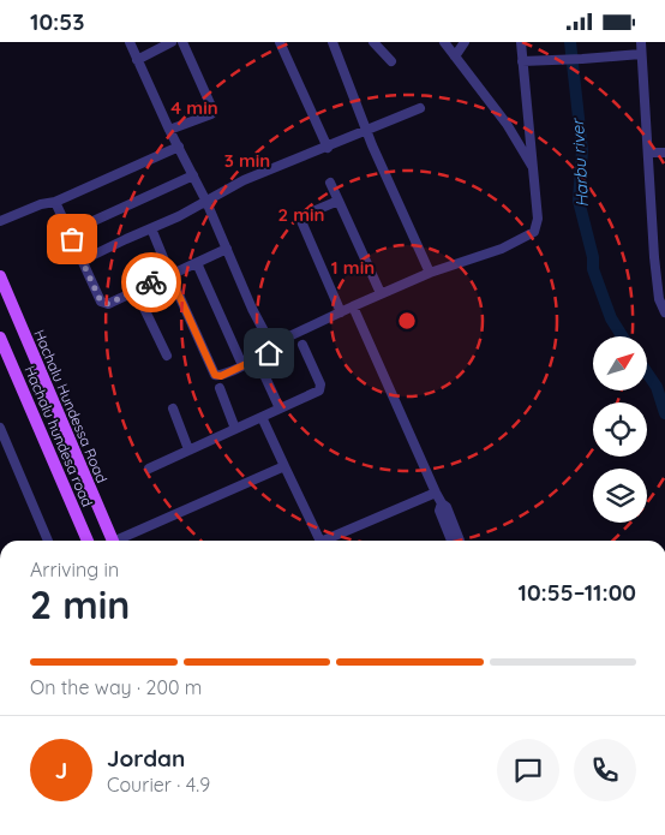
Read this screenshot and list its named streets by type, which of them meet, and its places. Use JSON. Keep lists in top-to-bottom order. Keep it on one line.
{"streets":{"main road":["Hachalu Hundessa Road","Hachalu hundesa road"]},"water":["Harbu river"],"north":"top right","page":{"status":"10:53","heading":["2 min","Arriving in","10:55–11:00"],"panel":["Jordan","Courier · 4.9"],"bar":"On the way · 200 m","round":"J"},"rings":["4 min","3 min","2 min","1 min"]}
